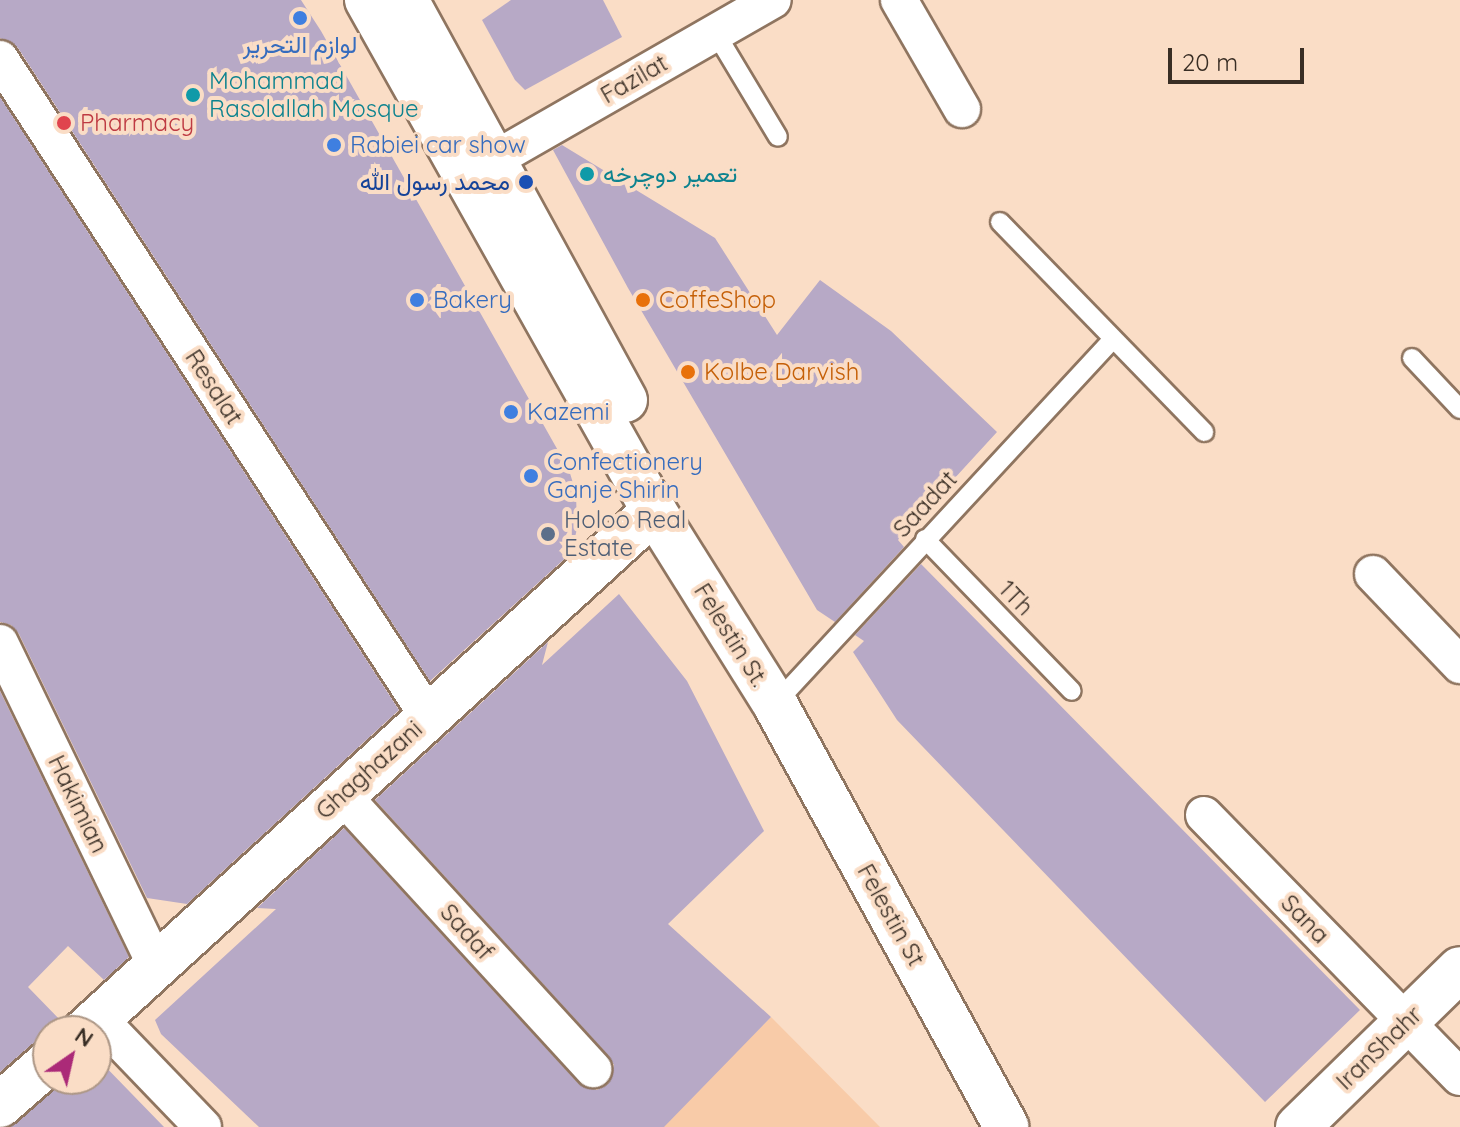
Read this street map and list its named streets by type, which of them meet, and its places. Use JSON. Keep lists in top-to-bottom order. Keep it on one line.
{"streets":{"main road":["Felestin St.","Ghaghazani","Felestin St","IranShahr"],"street":["Fazilat","Resalat","Hakimian","Sana","Sadaf"],"lane":["Saadat","1Th"]},"crossings":[["Fazilat","Felestin St."],["Resalat","Ghaghazani"],["Saadat","1Th"],["Saadat","Felestin St."],["Saadat","Felestin St"],["Felestin St.","Ghaghazani"],["Felestin St.","Felestin St"],["Ghaghazani","Hakimian"],["Ghaghazani","Sadaf"],["Sana","IranShahr"]],"places":["لوازم التحریر","Mohammad Rasolallah Mosque","Pharmacy","Rabiei car show","تعمیر دوچرخه","محمد رسول الله","Bakery","CoffeShop","Kolbe Darvish","Kazemi","Confectionery Ganje Shirin","Holoo Real Estate"],"scale_bar":"20 m","north":"top right"}
